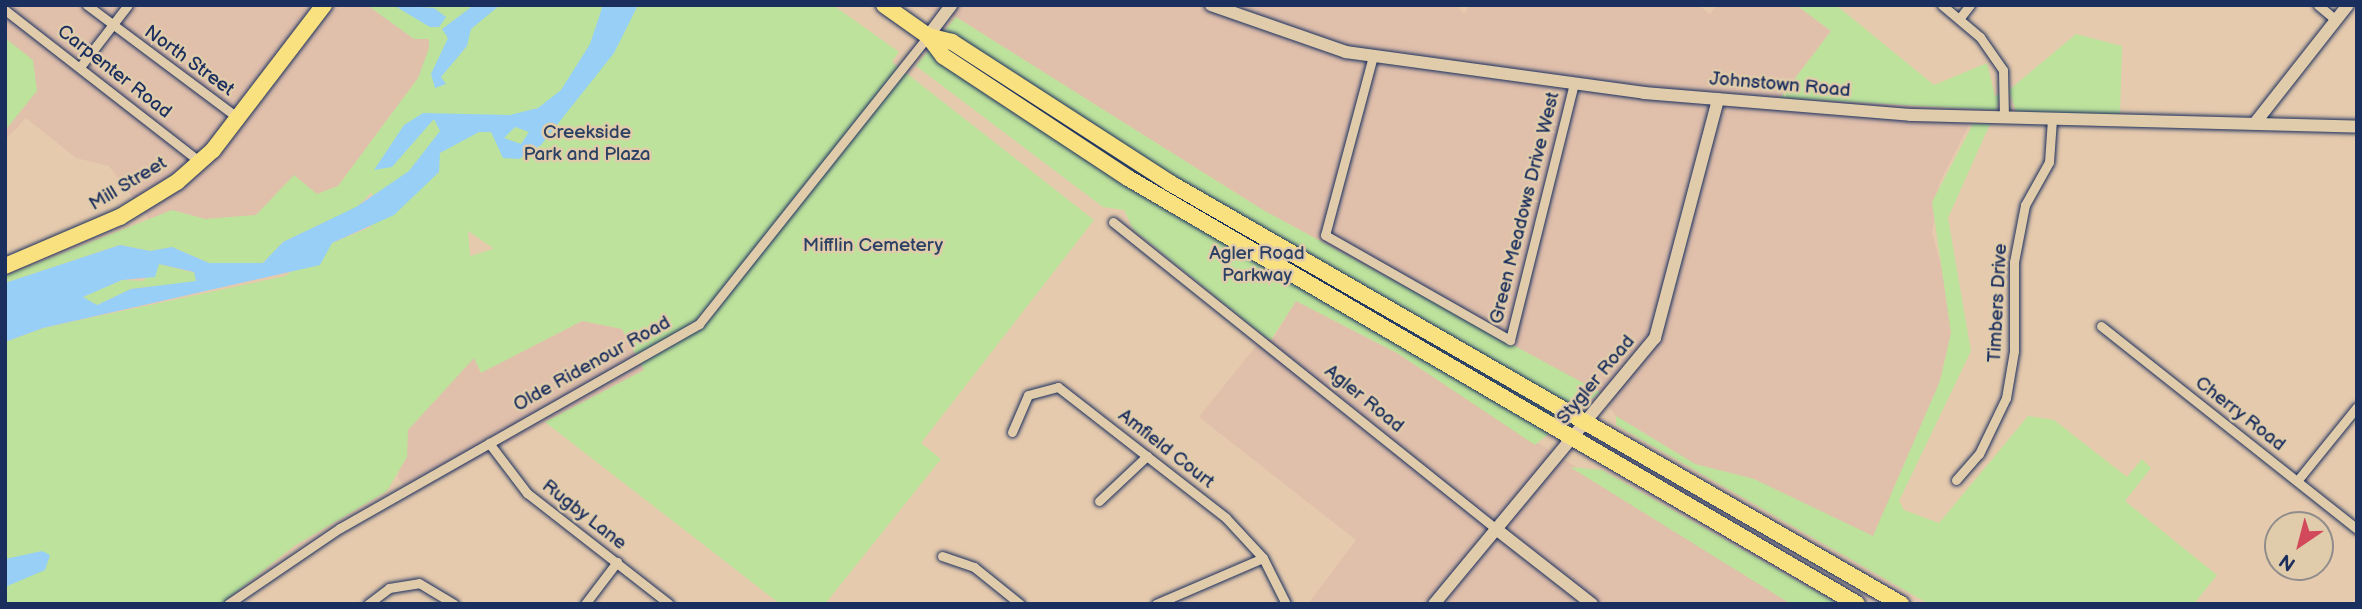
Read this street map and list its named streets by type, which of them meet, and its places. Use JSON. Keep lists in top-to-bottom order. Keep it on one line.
{"streets":{"highway":["Mill Street"],"main road":["Johnstown Road","Olde Ridenour Road","Stygler Road","Agler Road"],"street":["North Street","Carpenter Road","Green Meadows Drive West","Timbers Drive","Cherry Road","Amfield Court","Rugby Lane"]},"crossings":[["North Street","Mill Street"],["Carpenter Road","Mill Street"],["Johnstown Road","Green Meadows Drive West"],["Johnstown Road","Timbers Drive"],["Johnstown Road","Stygler Road"],["Olde Ridenour Road","Rugby Lane"],["Stygler Road","Agler Road"]],"parks":["Creekside Park and Plaza","Mifflin Cemetery","Agler Road Parkway"],"north":"bottom left"}
